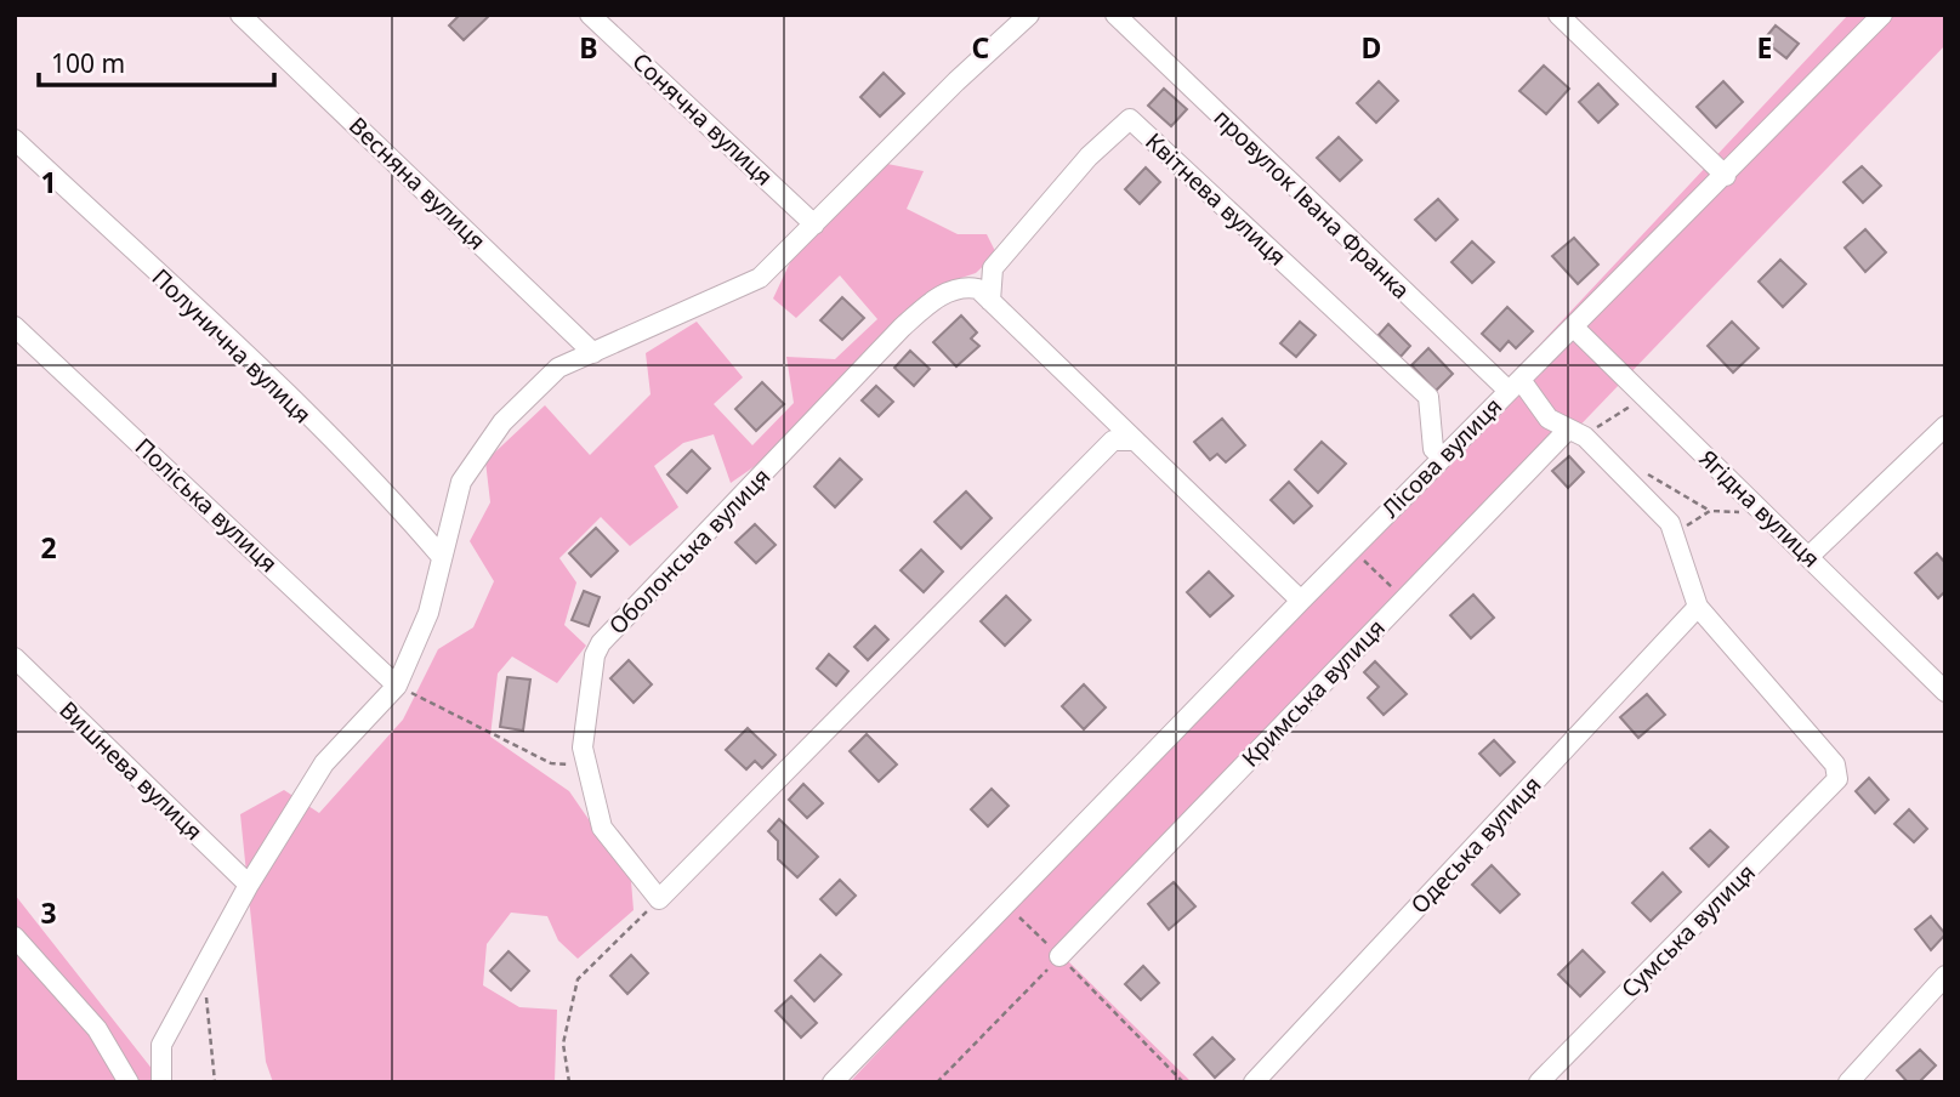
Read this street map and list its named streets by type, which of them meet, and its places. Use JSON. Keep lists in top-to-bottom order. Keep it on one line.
{"streets":{"street":["Сонячна вулиця","Весняна вулиця","Квітнева вулиця","провулок Івана Франка","Полунична вулиця","Лісова вулиця","Поліська вулиця","Ягідна вулиця","Оболонська вулиця","Кримська вулиця","Вишнева вулиця","Одеська вулиця","Сумська вулиця"]},"crossings":[["Квітнева вулиця","Лісова вулиця"],["Квітнева вулиця","Оболонська вулиця"],["провулок Івана Франка","Лісова вулиця"],["провулок Івана Франка","Кримська вулиця"],["Лісова вулиця","Ягідна вулиця"],["Лісова вулиця","Оболонська вулиця"],["Одеська вулиця","Сумська вулиця"]],"scale_bar":"100 m","grid":{"columns":["B","C","D","E"],"rows":["1","2","3"]}}
